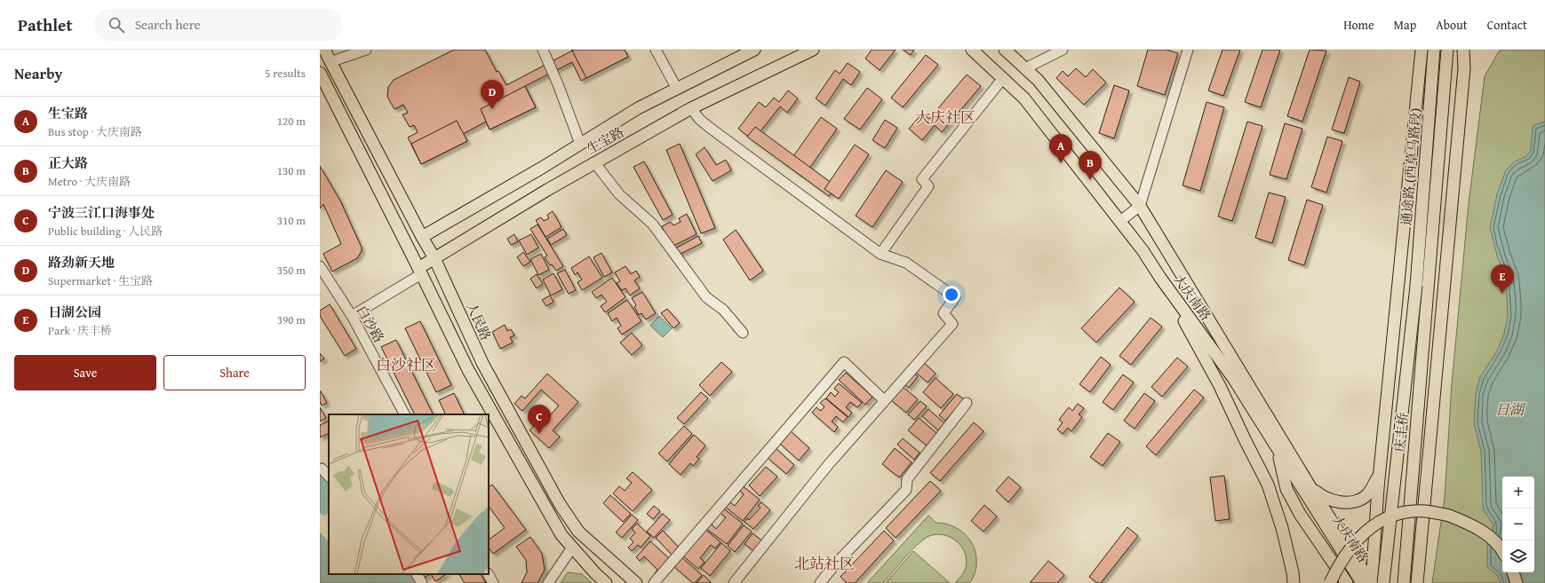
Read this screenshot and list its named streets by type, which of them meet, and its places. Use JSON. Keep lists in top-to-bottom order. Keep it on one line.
{"streets":{"main road":["生宝路","通途路 (西草马路段)","大庆南路","人民路","庆丰桥"],"street":["白沙路"]},"crossings":[["生宝路","人民路"],["通途路 (西草马路段)","庆丰桥"]],"districts":["大庆社区","白沙社区","北站社区"],"water":["日湖"],"page":{"header":"Pathlet","search":"Search here","nav":["Home","Map","About","Contact"],"heading":["Nearby","5 results"],"pins":["D","A","B","E","C"],"list":[{"mark":"A","name":"生宝路","note":"Bus stop · 大庆南路","value":"120 m"},{"mark":"B","name":"正大路","note":"Metro · 大庆南路","value":"130 m"},{"mark":"C","name":"宁波三江口海事处","note":"Public building · 人民路","value":"310 m"},{"mark":"D","name":"路劲新天地","note":"Supermarket · 生宝路","value":"350 m"},{"mark":"E","name":"日湖公园","note":"Park · 庆丰桥","value":"390 m"}],"buttons":["Save","Share"],"map_buttons":["+","−"]}}
